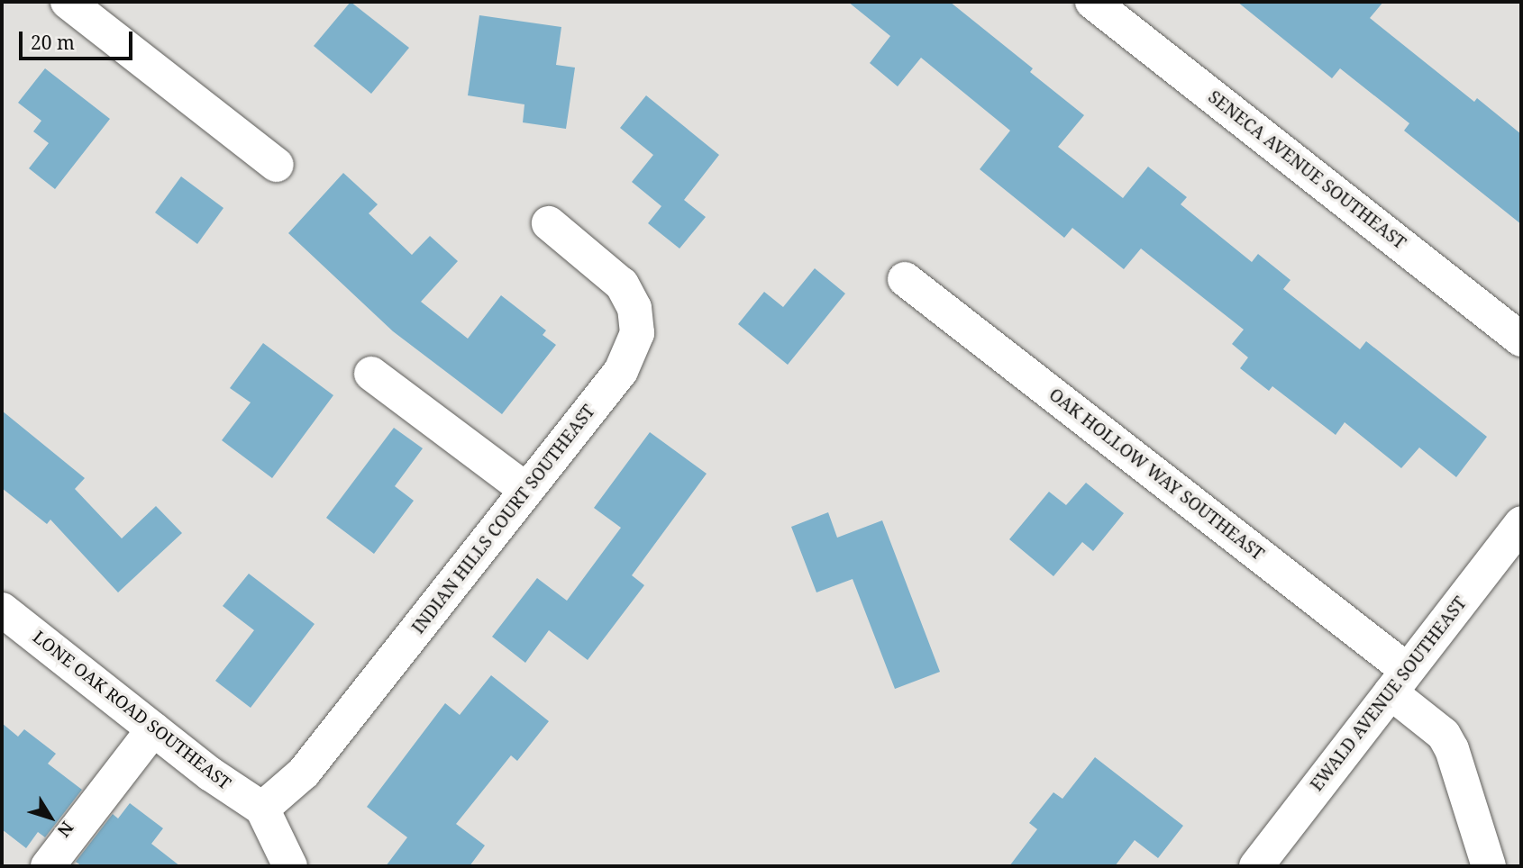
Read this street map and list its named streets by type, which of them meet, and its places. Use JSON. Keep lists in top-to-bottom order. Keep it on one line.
{"streets":{"street":["SENECA AVENUE SOUTHEAST","OAK HOLLOW WAY SOUTHEAST","INDIAN HILLS COURT SOUTHEAST","EWALD AVENUE SOUTHEAST","LONE OAK ROAD SOUTHEAST"]},"crossings":[["OAK HOLLOW WAY SOUTHEAST","EWALD AVENUE SOUTHEAST"],["INDIAN HILLS COURT SOUTHEAST","LONE OAK ROAD SOUTHEAST"]],"scale_bar":"20 m","north":"bottom right"}
